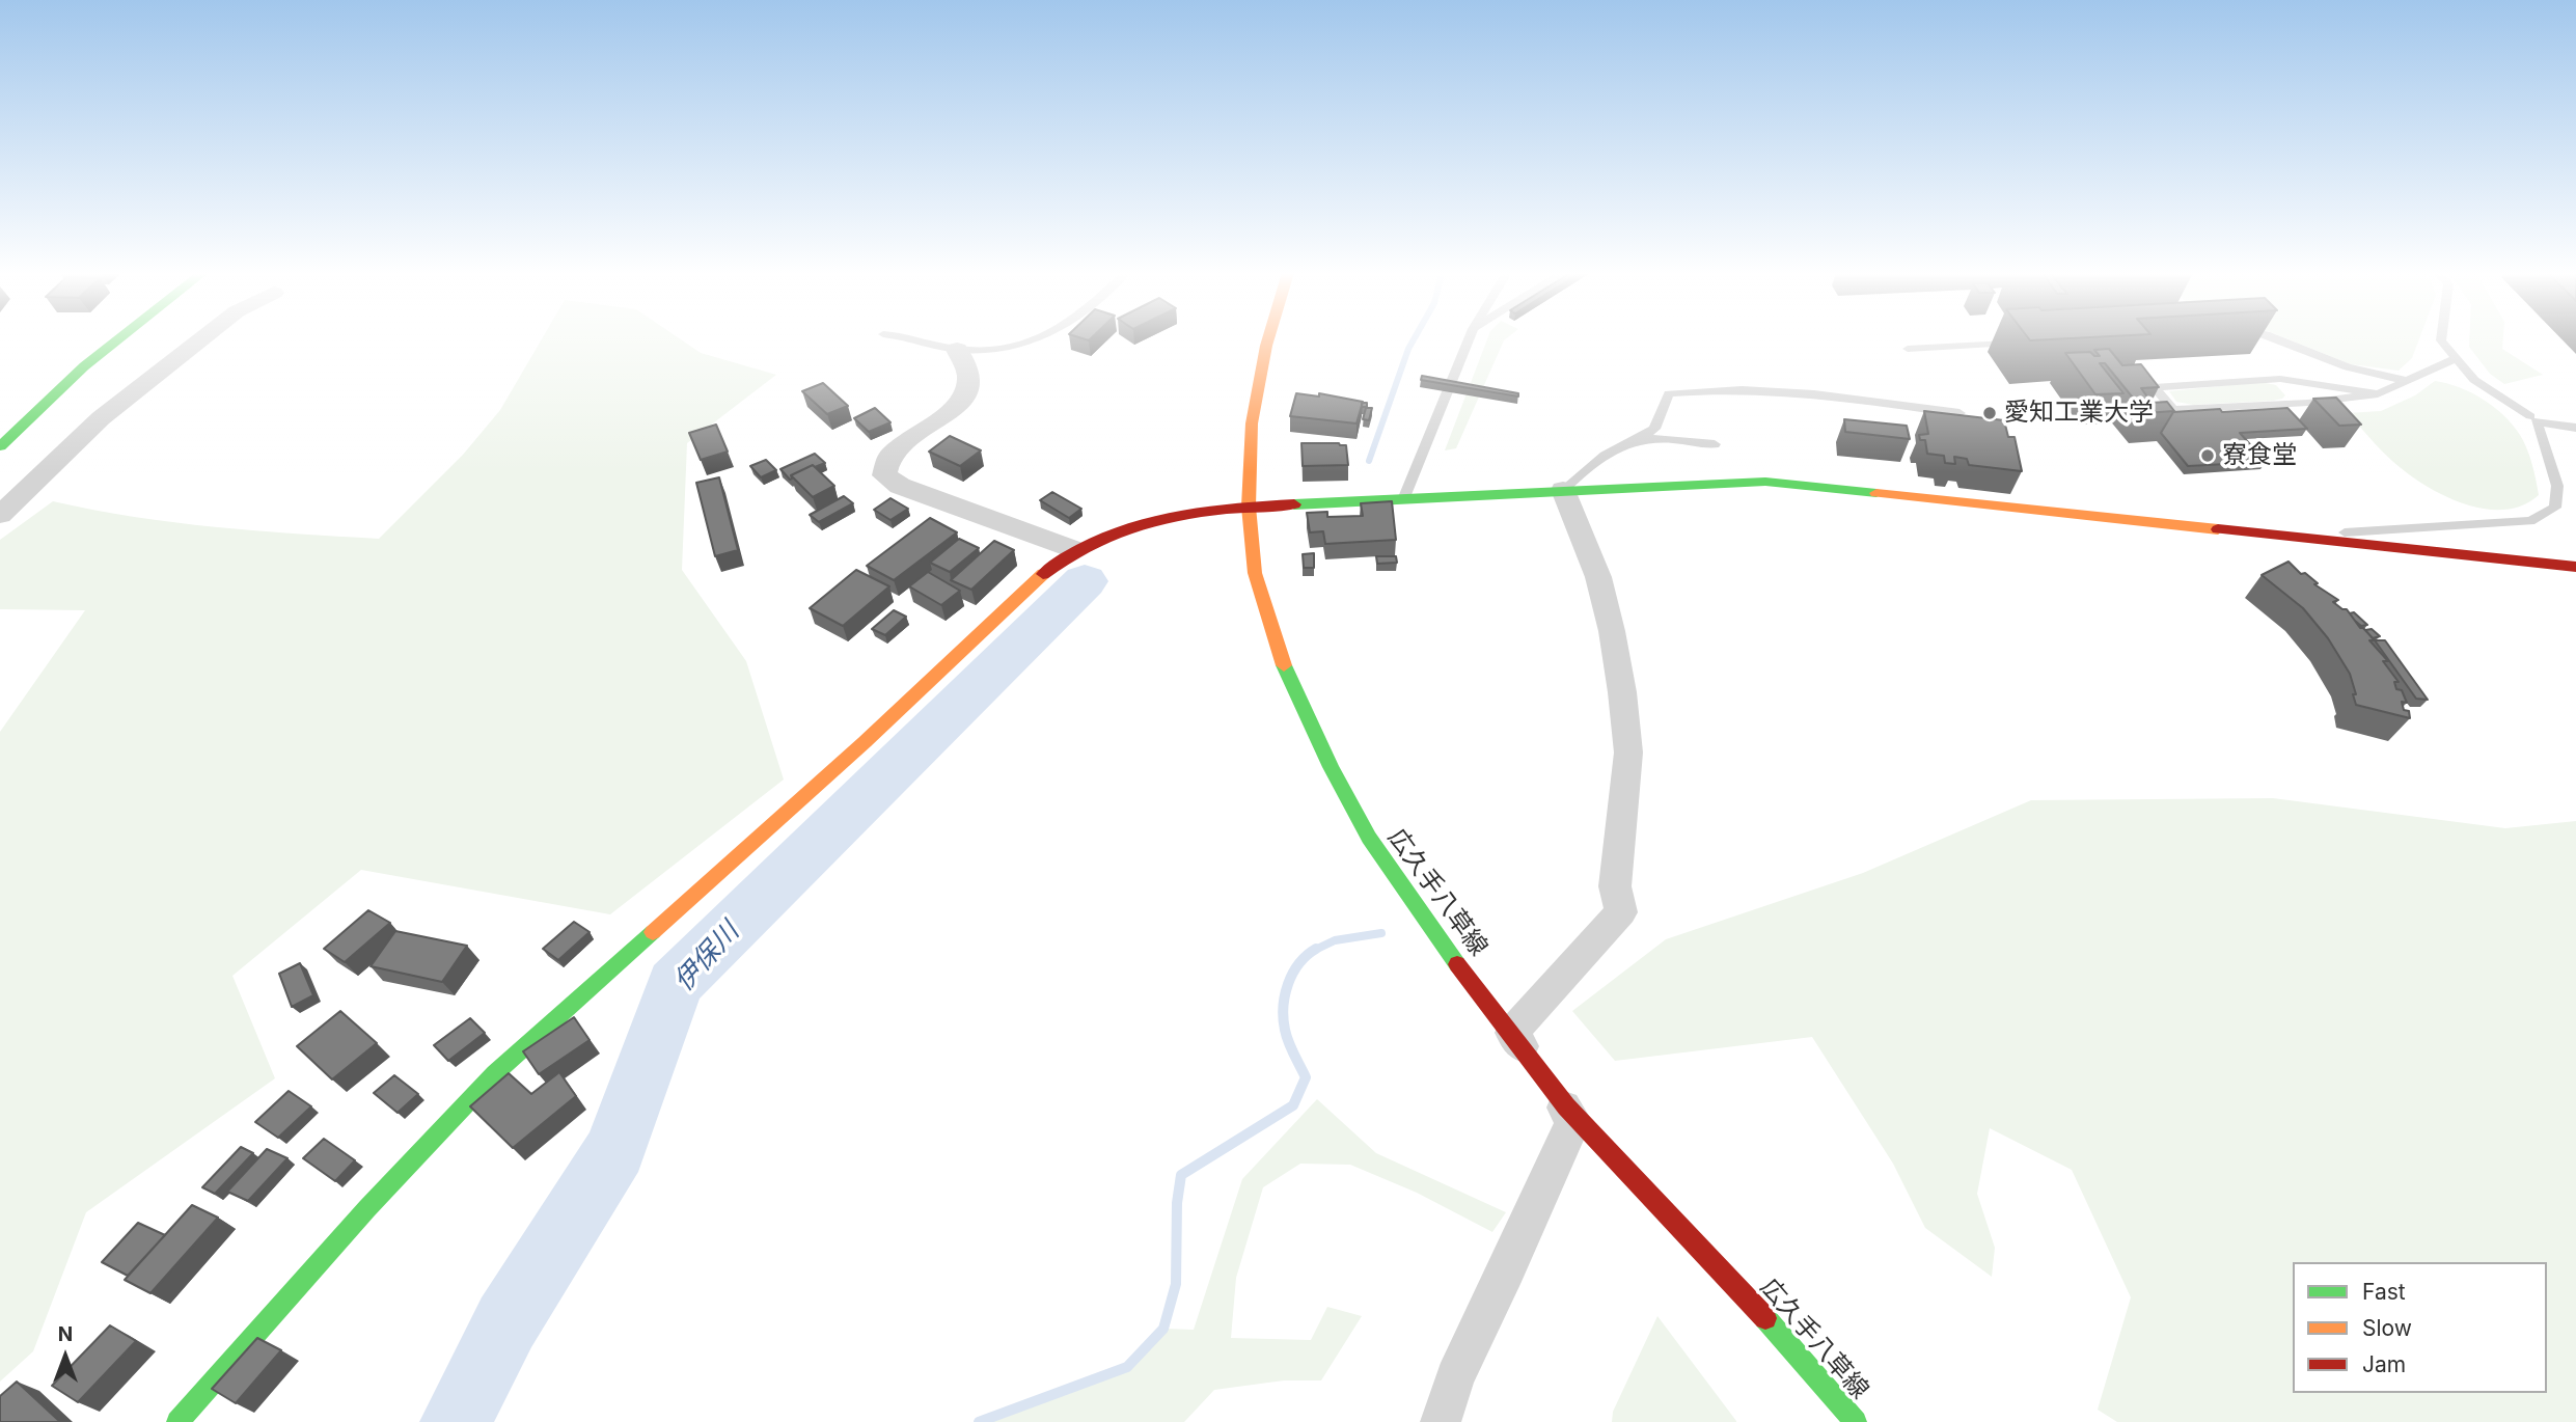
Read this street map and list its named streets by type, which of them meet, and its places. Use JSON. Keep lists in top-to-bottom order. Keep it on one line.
{"streets":{"main road":["広久手八草線"]},"water":["伊保川"],"places":["愛知工業大学","寮食堂"],"legend":["Fast","Slow","Jam"],"north":"top"}
